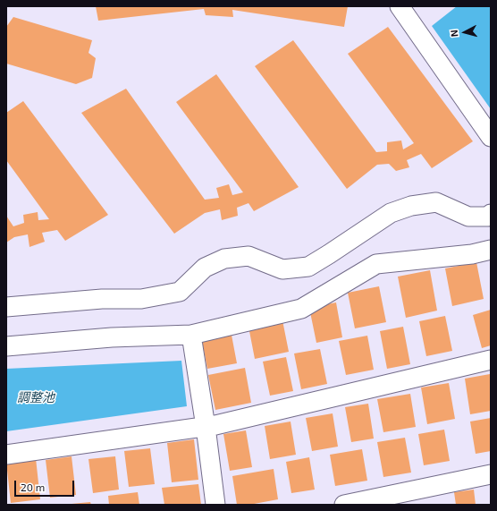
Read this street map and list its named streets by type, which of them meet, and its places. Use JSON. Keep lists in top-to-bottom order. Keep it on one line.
{"water":["調整池"],"scale_bar":"20 m","north":"left"}
